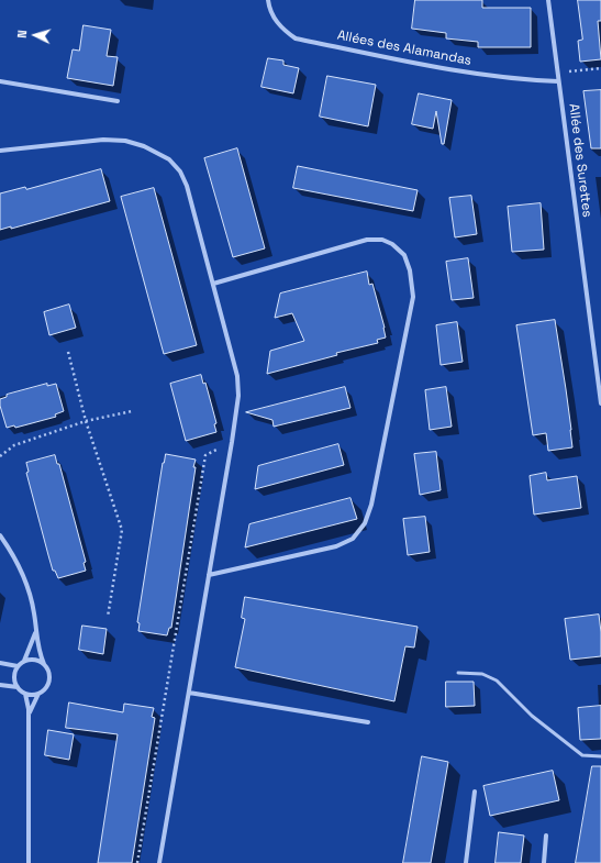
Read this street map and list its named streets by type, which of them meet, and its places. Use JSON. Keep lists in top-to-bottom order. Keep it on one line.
{"streets":{"street":["Allées des Alamandas","Allée des Surettes"]},"crossings":[["Allées des Alamandas","Allée des Surettes"]],"north":"left"}
